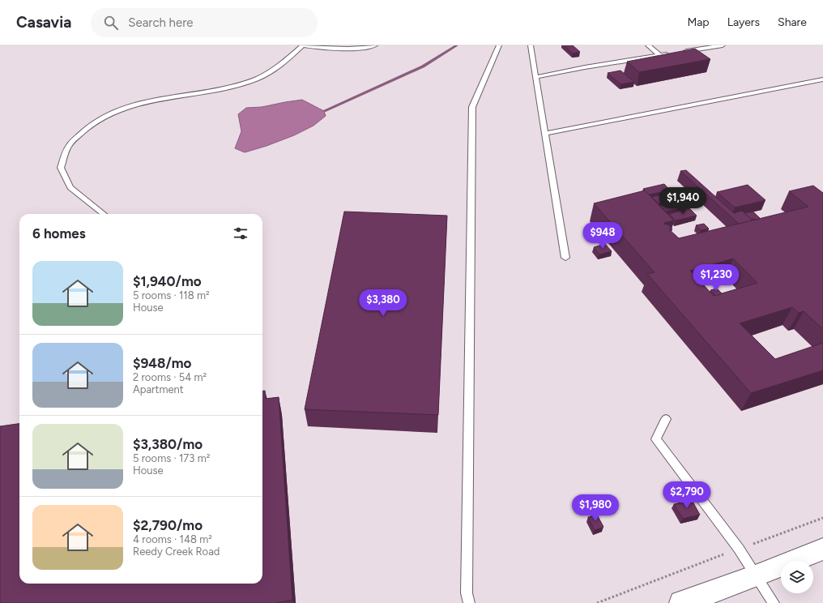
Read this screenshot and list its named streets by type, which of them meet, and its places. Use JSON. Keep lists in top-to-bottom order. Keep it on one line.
{"page":{"header":"Casavia","search":"Search here","nav":["Map","Layers","Share"],"price":["$1,940","$948","$1,230","$3,380","$2,790","$1,980"],"heading":"6 homes","list":[{"name":"$1,940/mo","note":"5 rooms · 118 m² · House"},{"name":"$948/mo","note":"2 rooms · 54 m² · Apartment"},{"name":"$3,380/mo","note":"5 rooms · 173 m² · House"},{"name":"$2,790/mo","note":"4 rooms · 148 m² · Reedy Creek Road"}]}}
